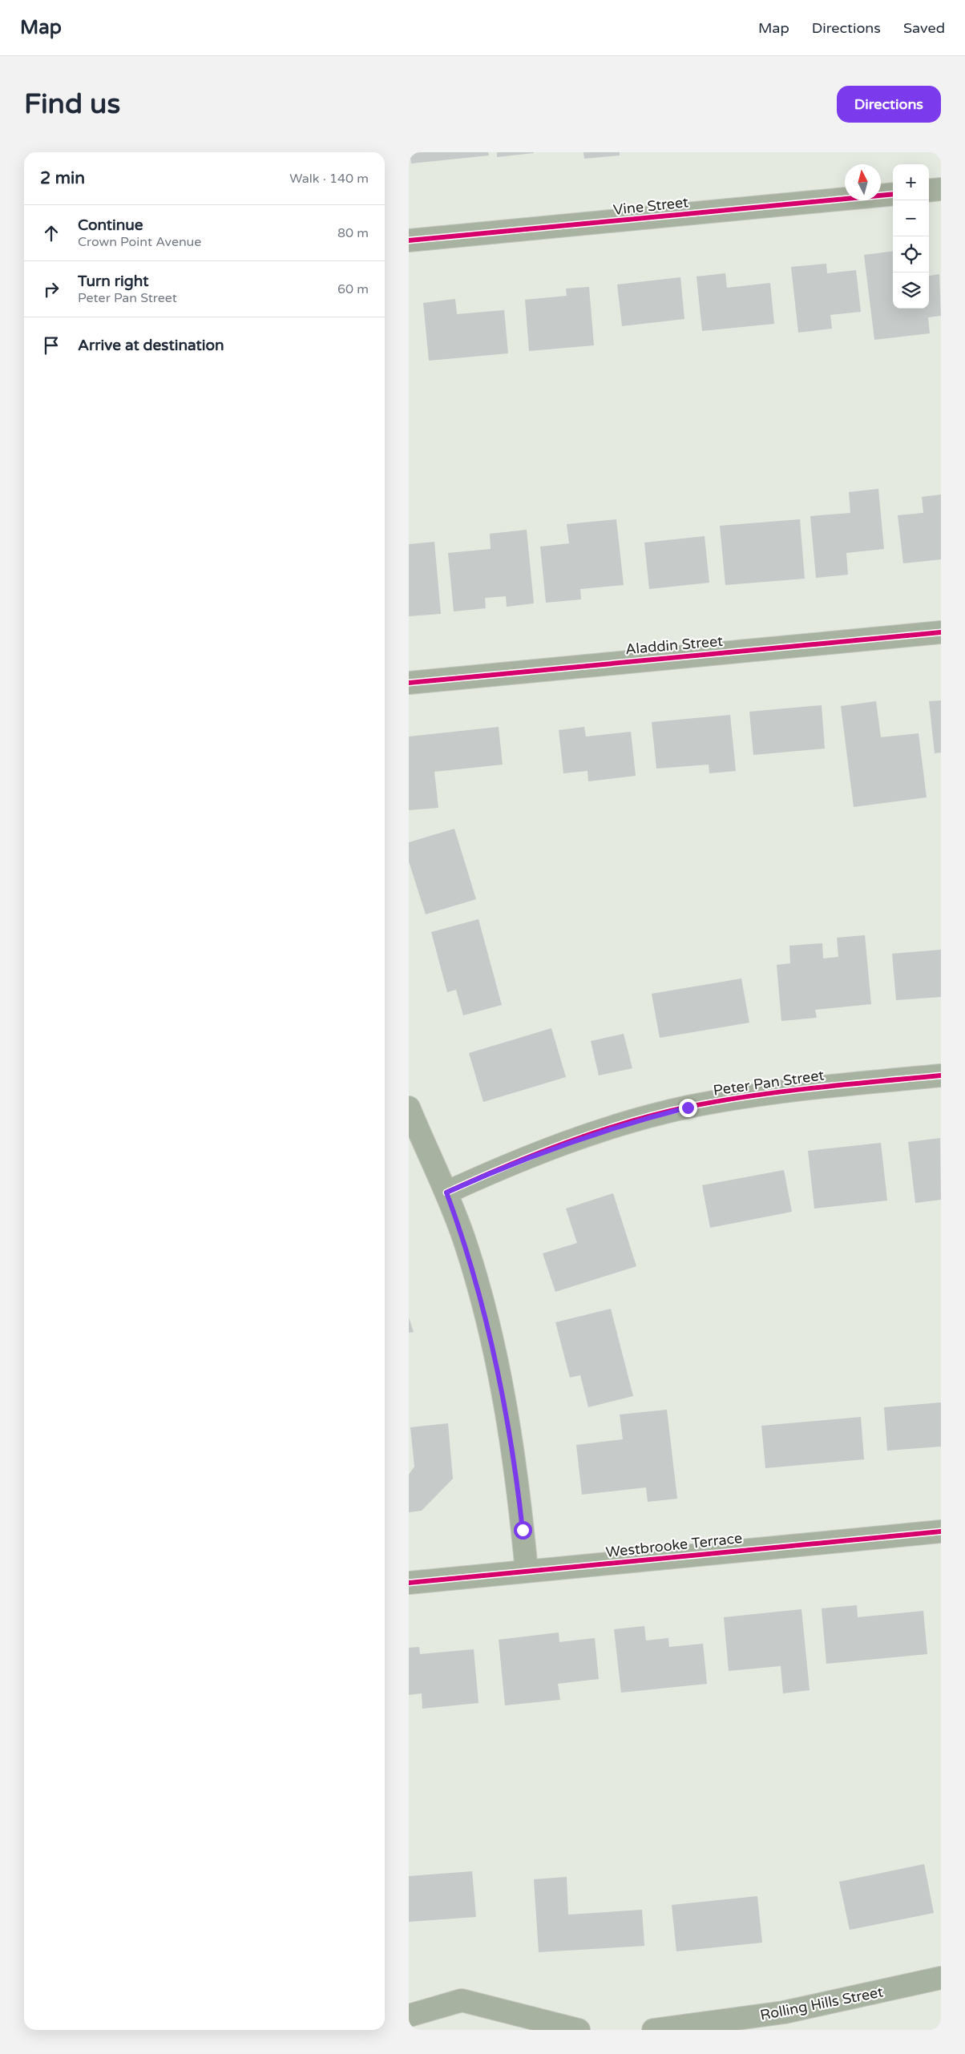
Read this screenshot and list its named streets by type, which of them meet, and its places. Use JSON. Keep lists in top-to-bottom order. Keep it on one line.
{"streets":{"street":["Vine Street","Aladdin Street","Peter Pan Street","Westbrooke Terrace","Rolling Hills Street"]},"north":"top","page":{"header":"Map","nav":["Map","Directions","Saved"],"buttons":"Directions","title":"Find us","heading":["2 min","Walk · 140 m"],"map_buttons":["+","−"],"list":[["Continue","Crown Point Avenue","80 m"],["Turn right","Peter Pan Street","60 m"],"Arrive at destination"]}}
